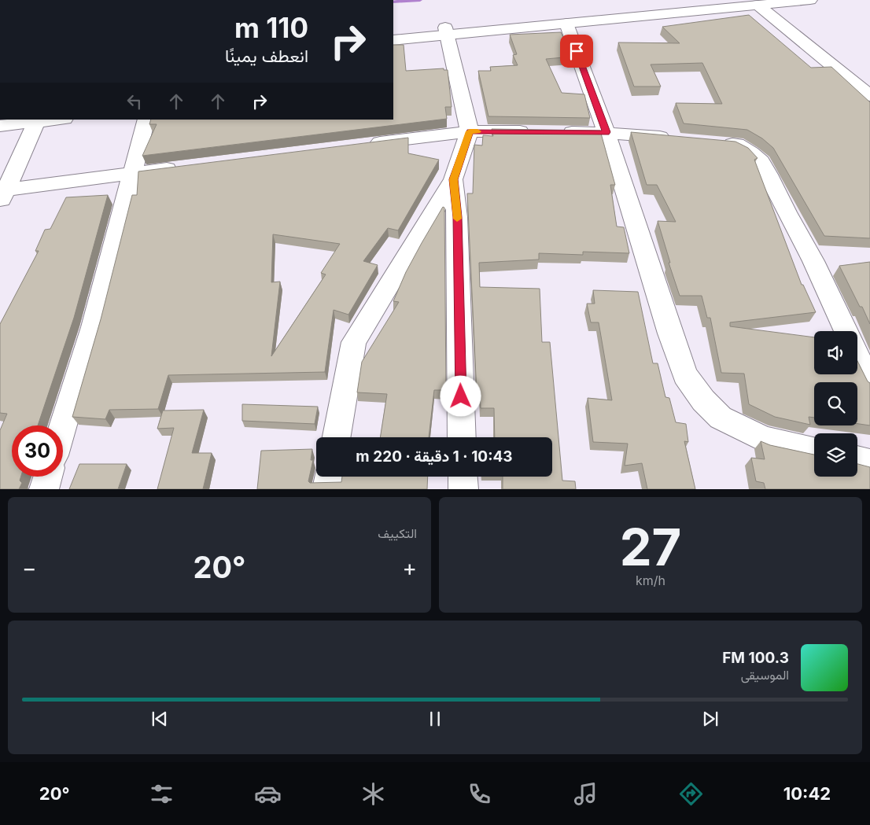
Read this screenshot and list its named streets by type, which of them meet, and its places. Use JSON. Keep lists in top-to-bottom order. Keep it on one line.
{"page":{"turn":["110 m","انعطف يمينًا"],"limit":"30","trip":"10:43 · 1 دقيقة · 220 m","tile":[["27","km/h"],"التكييف"],"heat":["−","20°","+"],"song":["100.3 FM","الموسيقى"],"tabs":["10:42","20°"]}}
